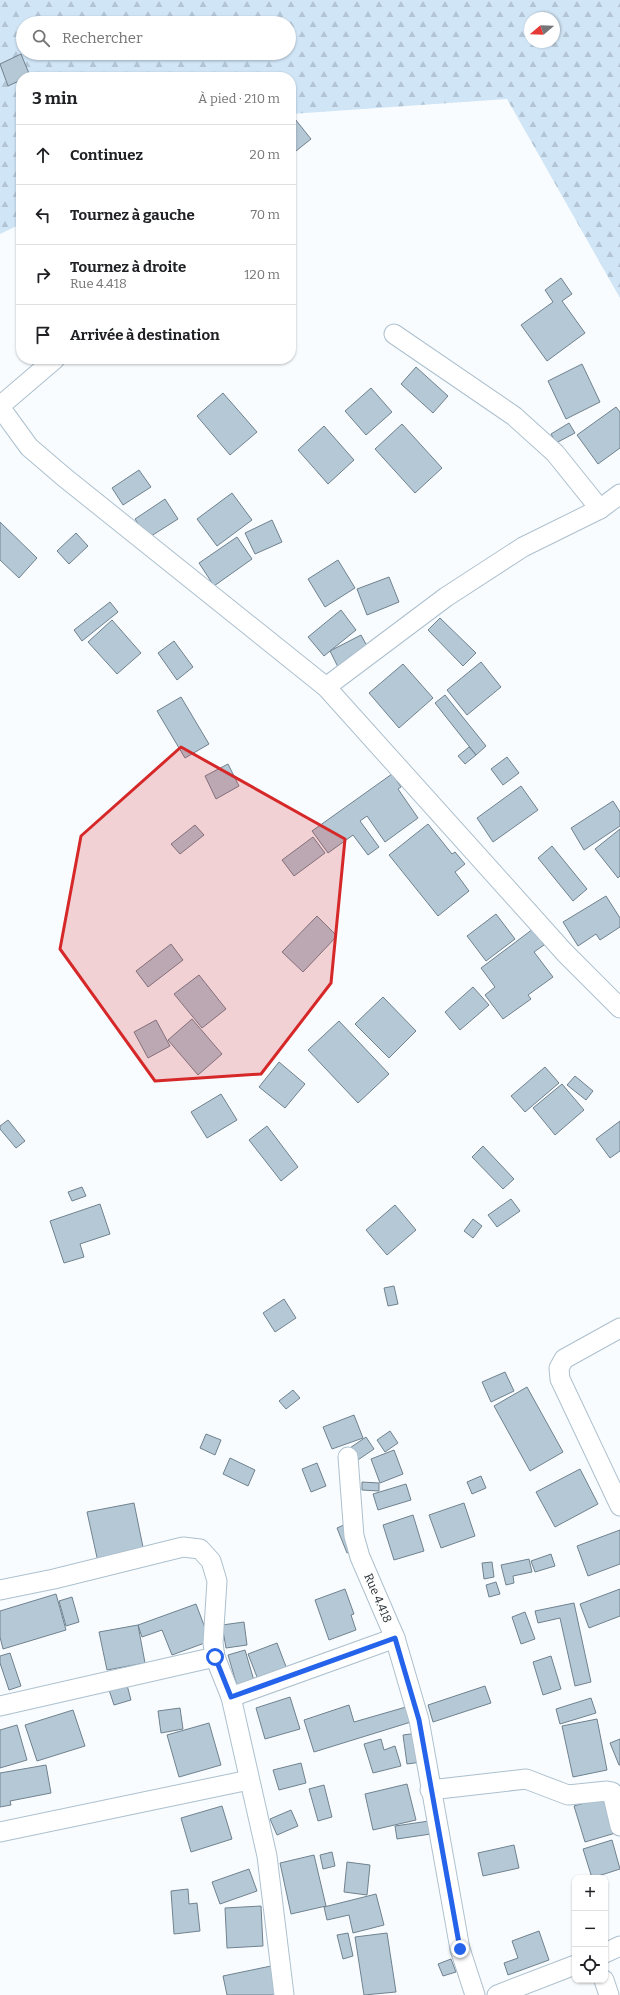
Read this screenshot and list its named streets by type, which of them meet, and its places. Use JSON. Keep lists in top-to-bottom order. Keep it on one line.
{"streets":{"street":["Rue 4.418"]},"north":"left","page":{"search":"Rechercher","heading":["3 min","À pied · 210 m"],"list":[["Continuez","20 m"],["Tournez à gauche","70 m"],["Tournez à droite","Rue 4.418","120 m"],"Arrivée à destination"],"map_buttons":["+","−"]}}
